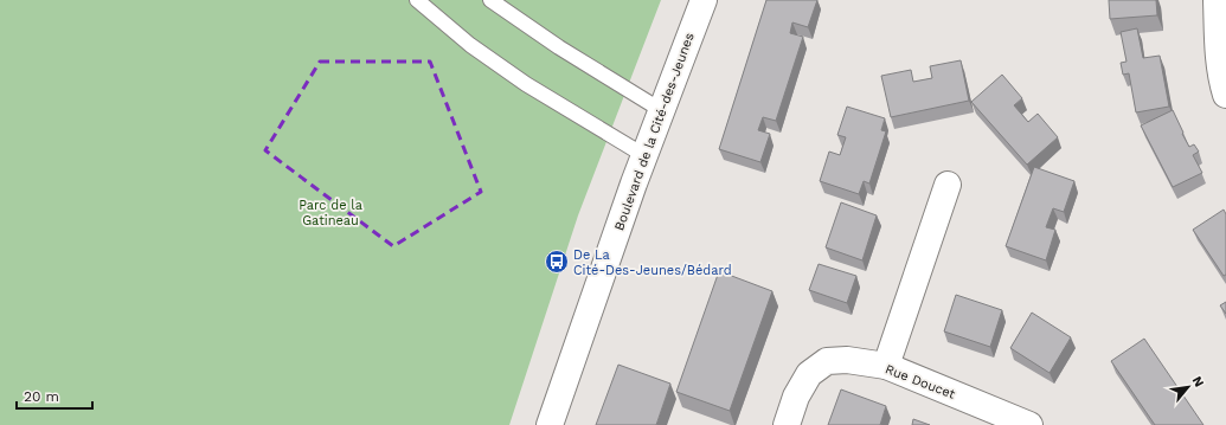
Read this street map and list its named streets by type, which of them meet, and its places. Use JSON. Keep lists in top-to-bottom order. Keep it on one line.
{"streets":{"street":["Boulevard de la Cité-des-Jeunes","Rue Doucet"]},"parks":["Parc de la Gatineau"],"places":{"bus stop":["De La Cité-Des-Jeunes/Bédard"]},"scale_bar":"20 m","north":"top right"}
